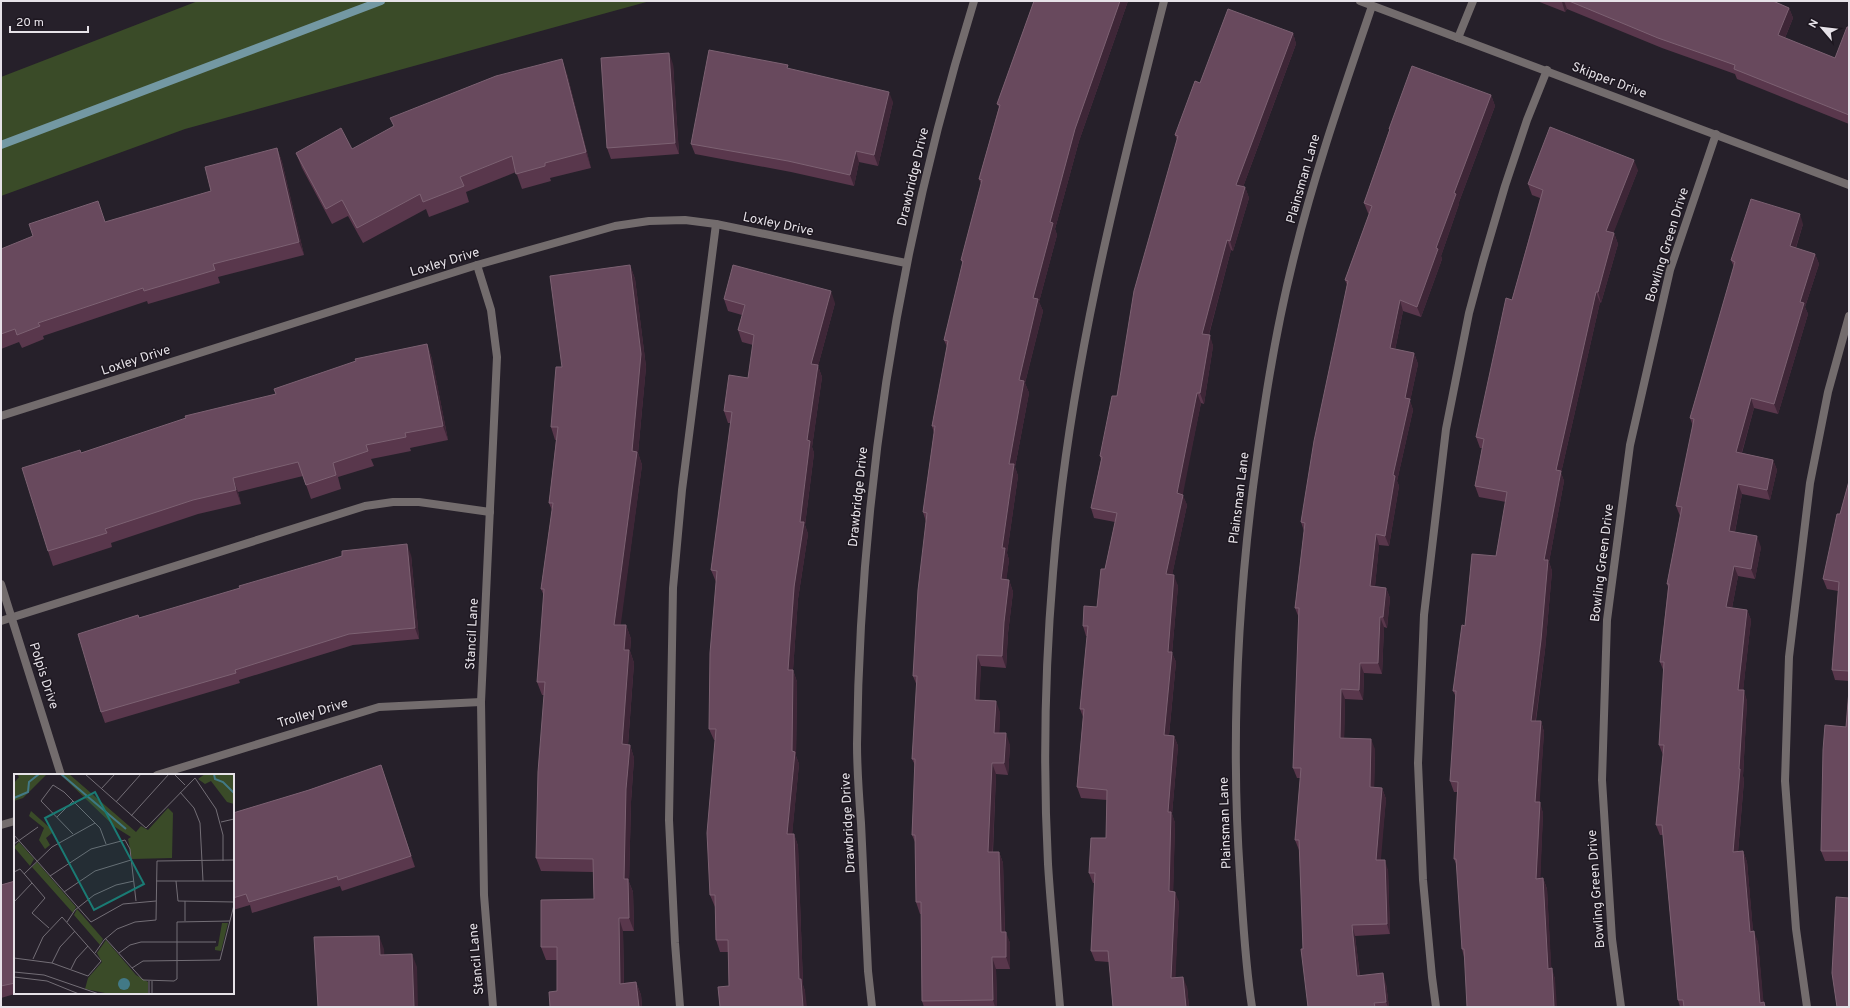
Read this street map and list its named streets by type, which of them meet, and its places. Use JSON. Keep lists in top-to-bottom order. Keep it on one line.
{"streets":{"street":["Skipper Drive","Drawbridge Drive","Plainsman Lane","Loxley Drive","Bowling Green Drive","Stancil Lane","Polpis Drive","Trolley Drive"]},"crossings":[["Skipper Drive","Plainsman Lane"],["Skipper Drive","Bowling Green Drive"],["Drawbridge Drive","Loxley Drive"],["Loxley Drive","Stancil Lane"],["Stancil Lane","Trolley Drive"]],"scale_bar":"20 m","north":"top left"}
